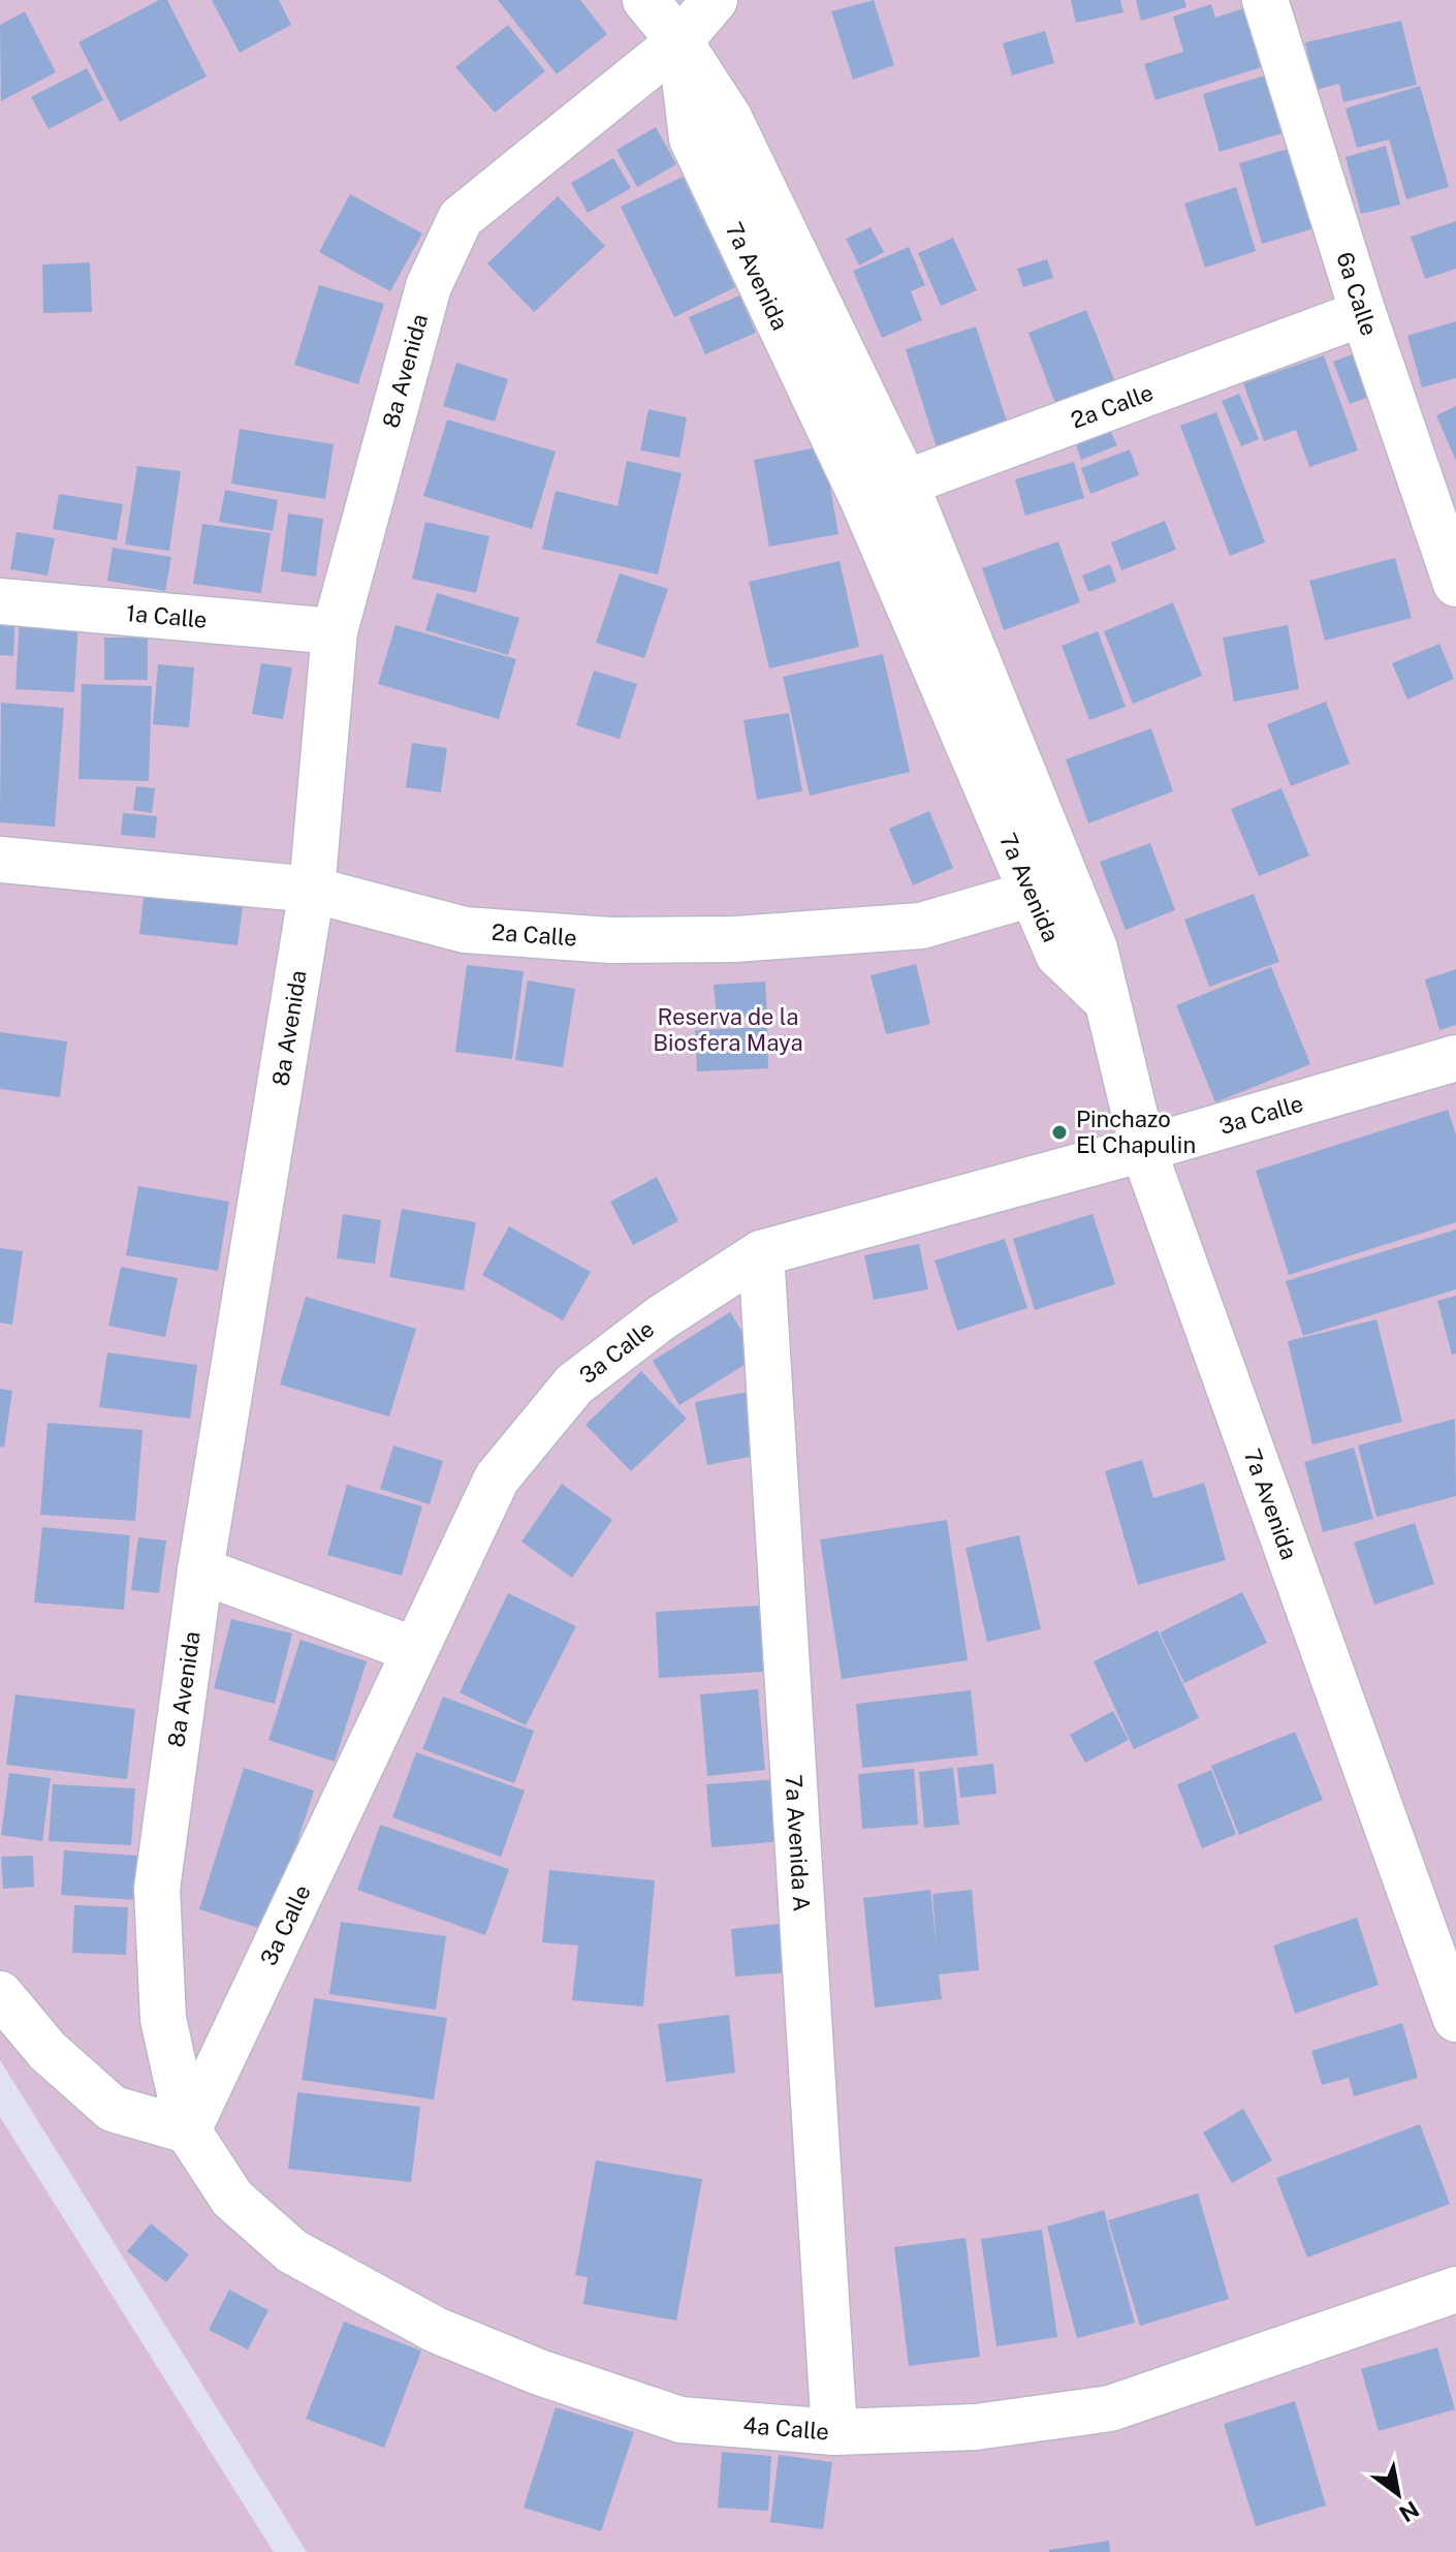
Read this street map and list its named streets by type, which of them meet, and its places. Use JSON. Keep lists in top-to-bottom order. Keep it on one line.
{"streets":{"street":["7a Avenida","6a Calle","8a Avenida","2a Calle","1a Calle","3a Calle","7a Avenida A","4a Calle"]},"crossings":[["7a Avenida","8a Avenida"],["7a Avenida","2a Calle"],["7a Avenida","3a Calle"],["6a Calle","2a Calle"],["8a Avenida","2a Calle"],["8a Avenida","1a Calle"],["8a Avenida","3a Calle"],["8a Avenida","4a Calle"],["3a Calle","7a Avenida A"],["3a Calle","4a Calle"],["7a Avenida A","4a Calle"]],"parks":["Reserva de la Biosfera Maya"],"places":["Pinchazo El Chapulin"],"north":"bottom right"}
